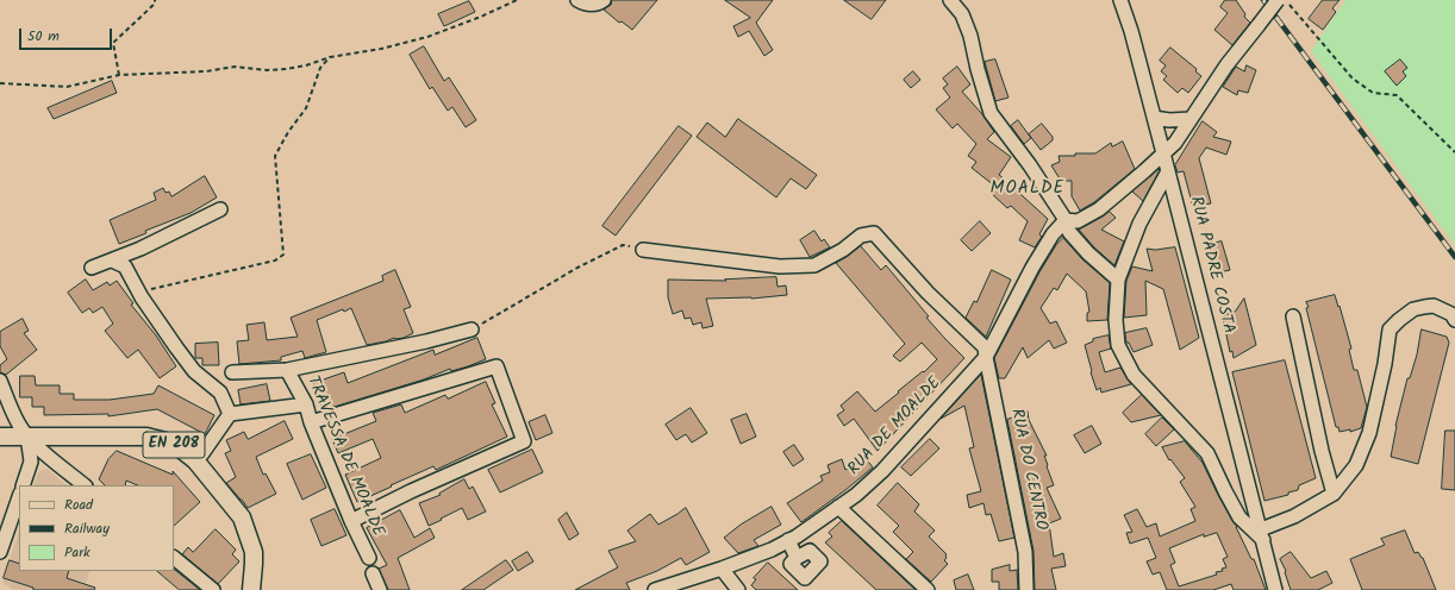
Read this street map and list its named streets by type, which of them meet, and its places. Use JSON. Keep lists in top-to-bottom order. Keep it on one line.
{"streets":{"main road":["EN 208"],"street":["RUA PADRE COSTA","RUA DE MOALDE","TRAVESSA DE MOALDE","RUA DO CENTRO"]},"crossings":[["RUA DE MOALDE","RUA DO CENTRO"]],"districts":["MOALDE"],"legend":["Road","Railway","Park"],"scale_bar":"50 m"}
